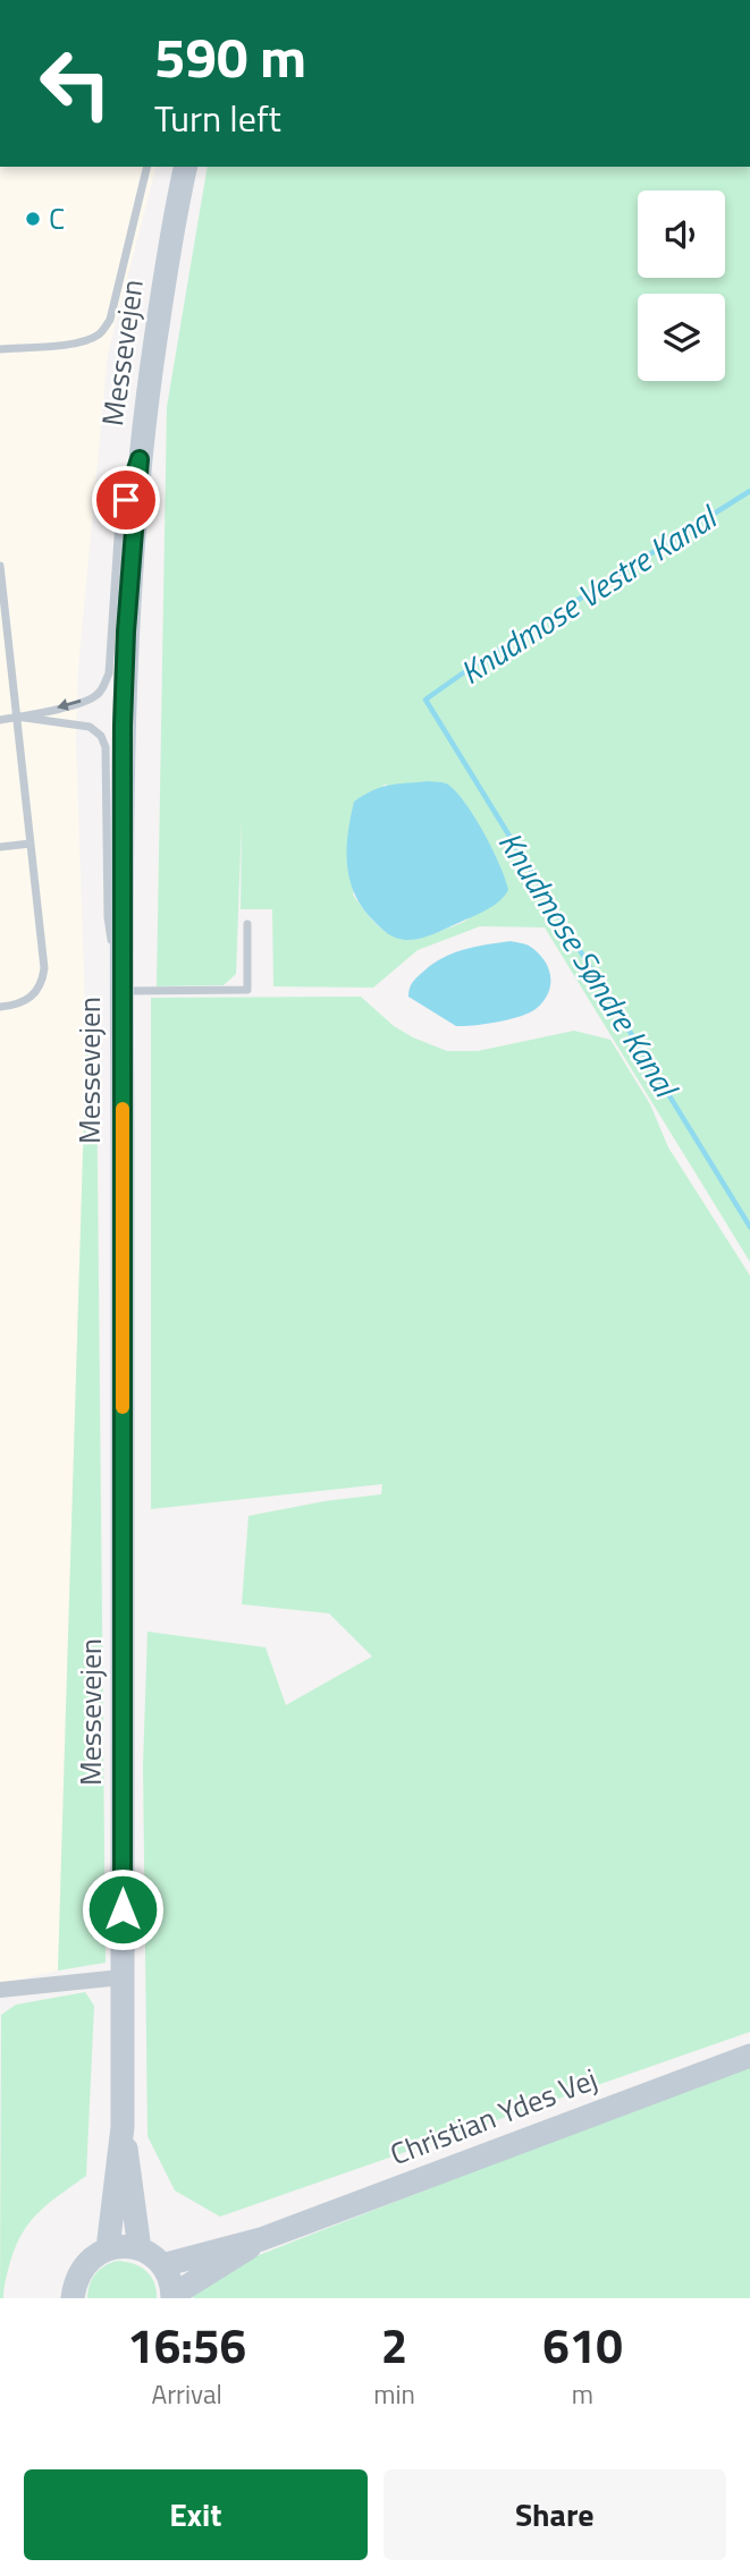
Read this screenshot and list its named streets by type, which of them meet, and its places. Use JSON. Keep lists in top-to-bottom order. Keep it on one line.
{"streets":{"main road":["Messevejen","Christian Ydes Vej"]},"water":["Knudmose Vestre Kanal","Knudmose Søndre Kanal"],"places":["C"],"page":{"turn":["590 m","Turn left"],"eta":["16:56","Arrival","2","min","610","m"],"buttons":["Exit","Share"]}}
